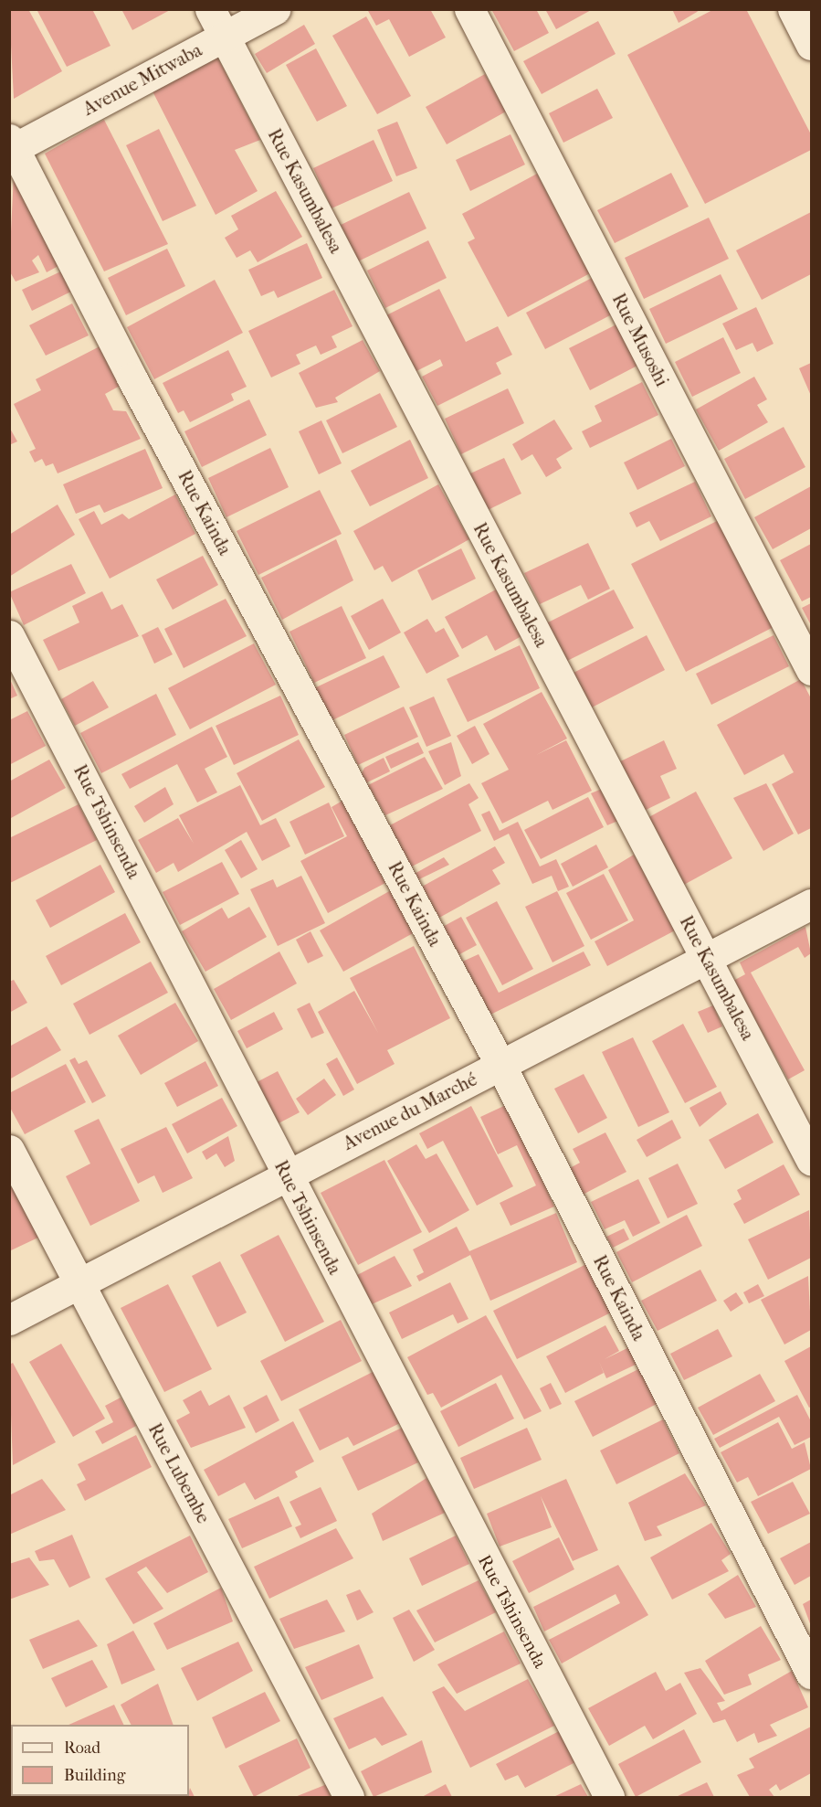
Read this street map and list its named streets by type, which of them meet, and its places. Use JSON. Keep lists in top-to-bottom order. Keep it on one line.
{"streets":{"street":["Avenue Mitwaba","Rue Kasumbalesa","Rue Musoshi","Rue Kainda","Rue Tshinsenda","Avenue du Marché","Rue Lubembe"]},"crossings":[["Avenue Mitwaba","Rue Kasumbalesa"],["Avenue Mitwaba","Rue Kainda"],["Rue Kasumbalesa","Avenue du Marché"],["Rue Kainda","Avenue du Marché"],["Rue Tshinsenda","Avenue du Marché"],["Avenue du Marché","Rue Lubembe"]],"legend":["Road","Building"]}
